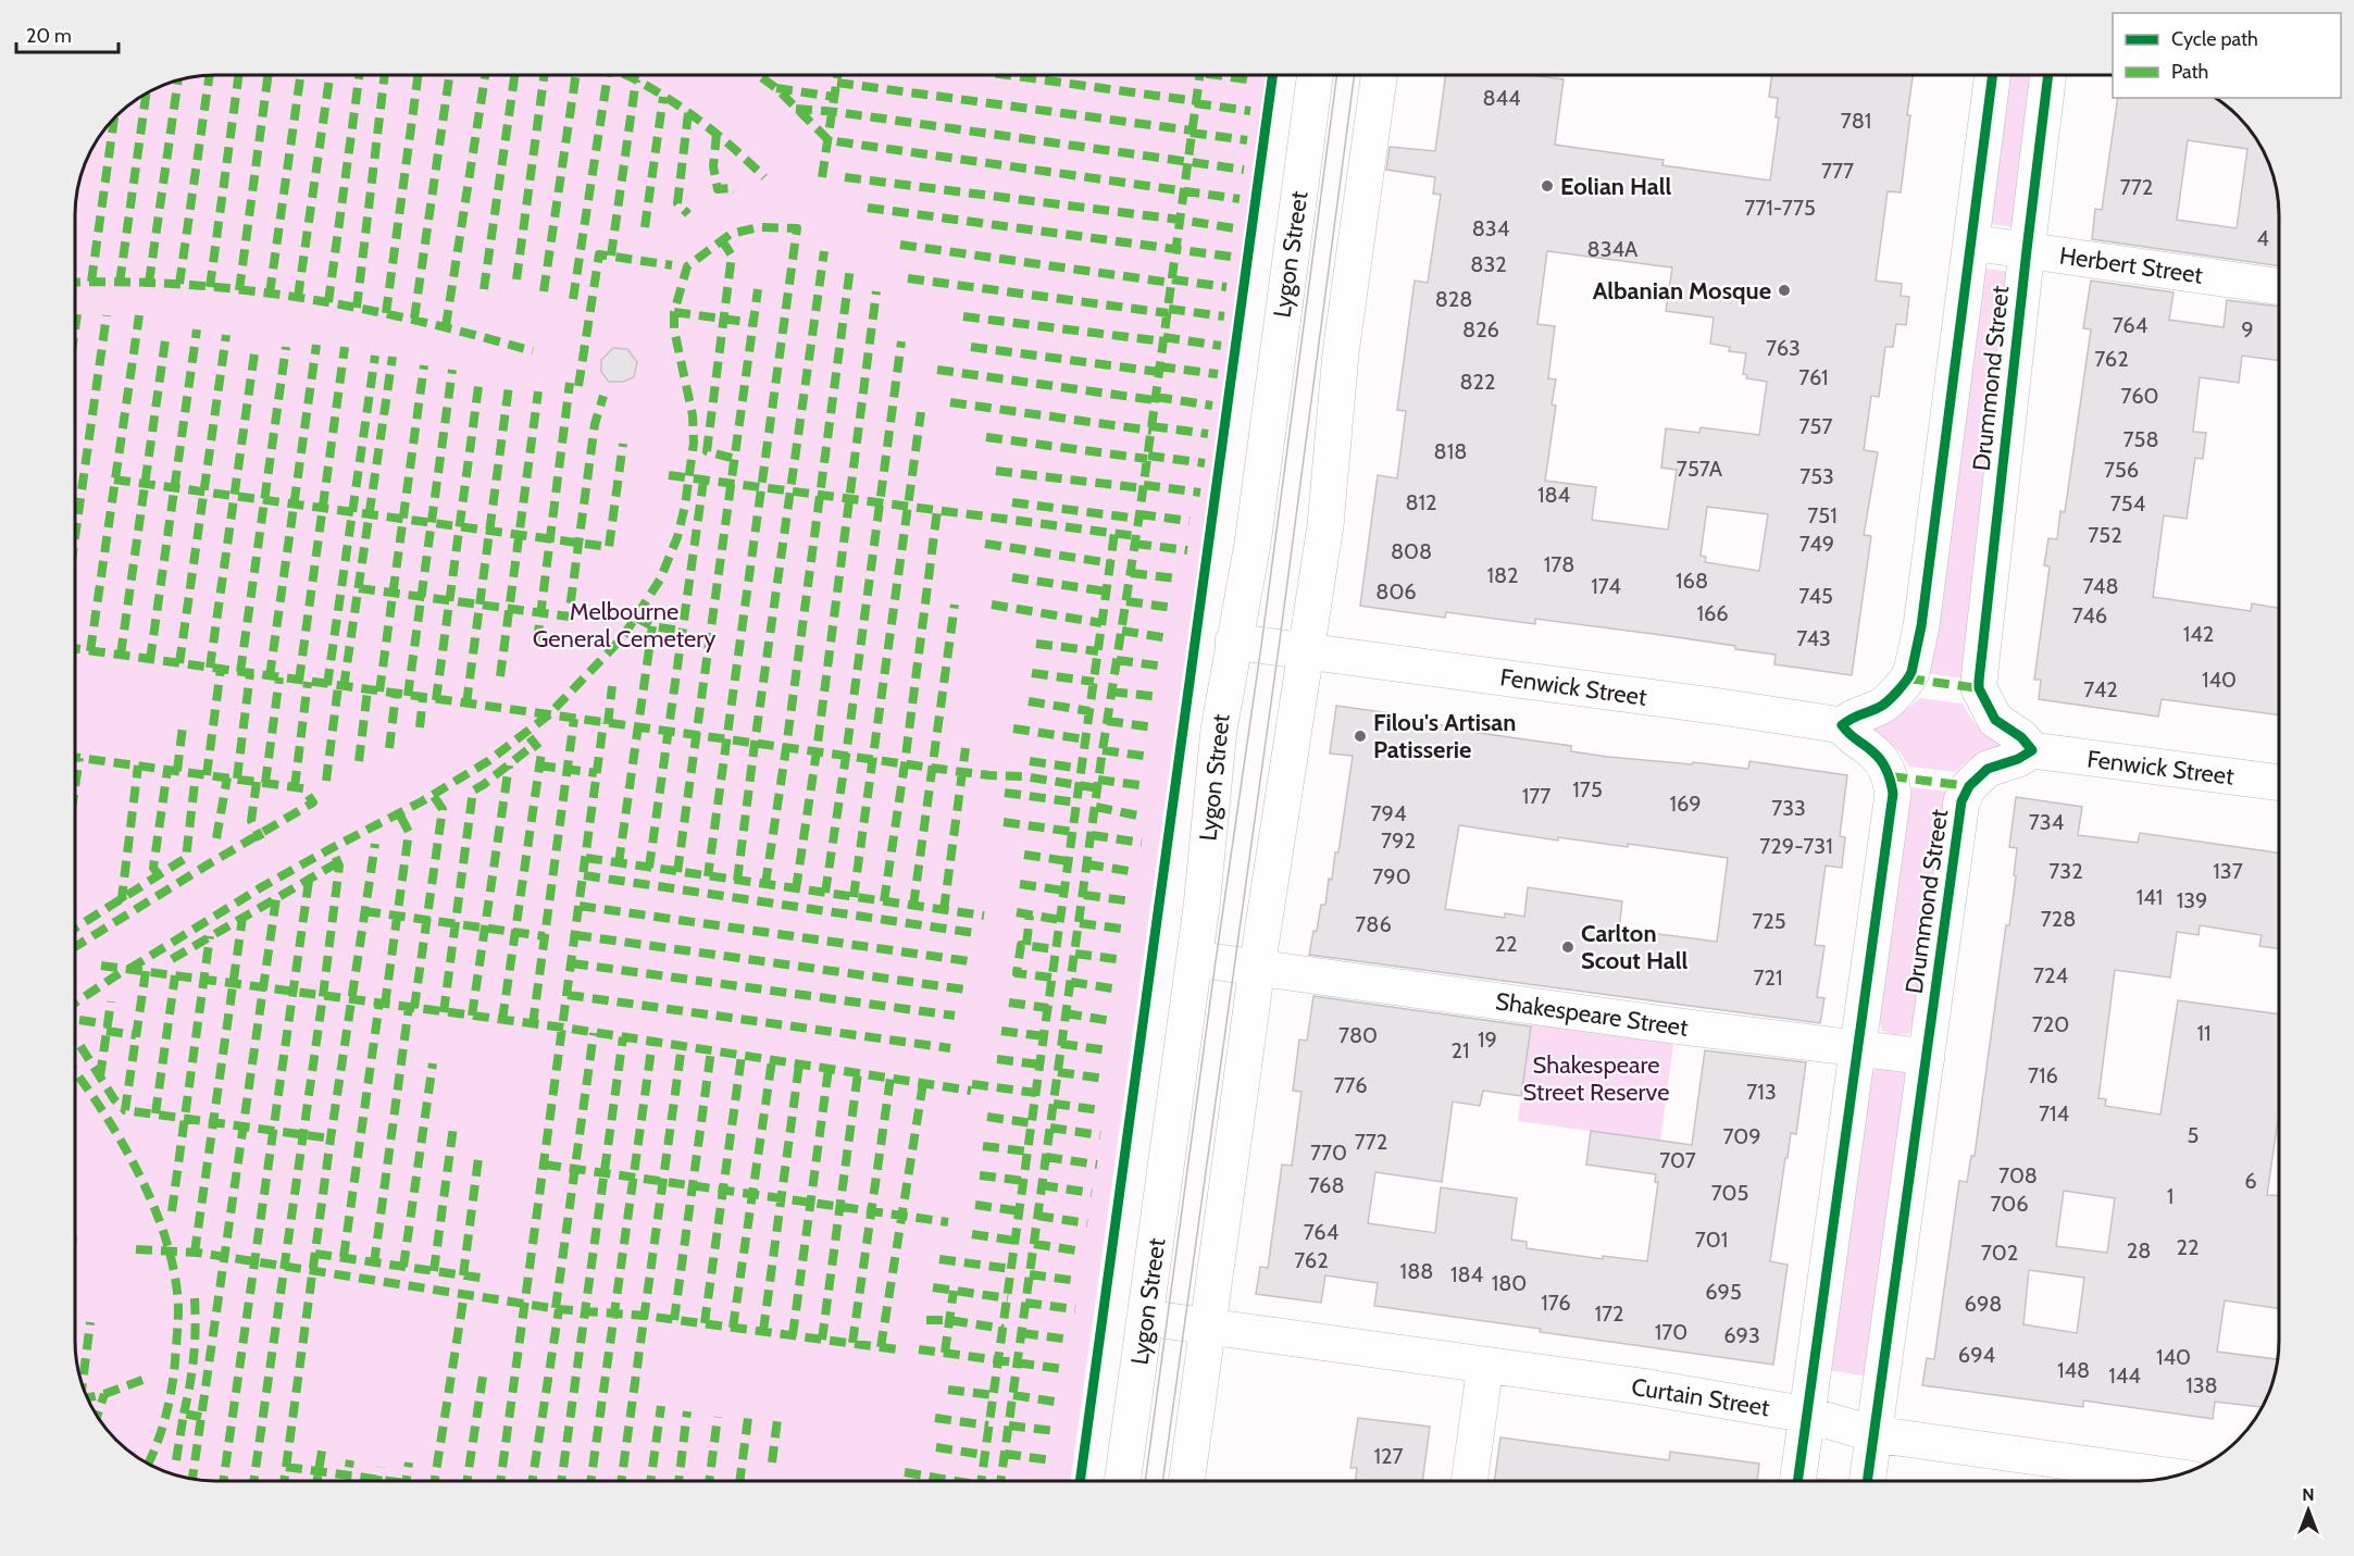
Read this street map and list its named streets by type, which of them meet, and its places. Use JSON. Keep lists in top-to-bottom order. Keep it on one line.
{"streets":{"street":["Lygon Street","Herbert Street","Drummond Street","Fenwick Street","Shakespeare Street","Curtain Street"]},"crossings":[["Lygon Street","Fenwick Street"],["Lygon Street","Shakespeare Street"],["Lygon Street","Curtain Street"],["Herbert Street","Drummond Street"],["Drummond Street","Fenwick Street"],["Drummond Street","Shakespeare Street"],["Drummond Street","Curtain Street"]],"parks":["Melbourne General Cemetery","Shakespeare Street Reserve"],"places":["Eolian Hall","Albanian Mosque","Filou's Artisan Patisserie","Carlton Scout Hall"],"house_numbers":["844","781","777","772","771-775","834","4","834A","832","828","764","826","9","763","762","761","822","760","757","758","818","757A","756","753","184","812","754","751","752","749","808","178","182","168","174","748","806","745","166","746","142","743","140","742","175","177","169","733","794","734","792","729-731","732","137","790","141","139","728","725","786","22","724","721","720","11","780","19","21","716","776","713","714","5","709","772","770","707","708","6","768","705","1","706","764","701","22","28","702","762","188","184","180","695","176","698","172","170","693","694","140","148","144","138","127"],"legend":["Cycle path","Path"],"scale_bar":"20 m","north":"top"}
